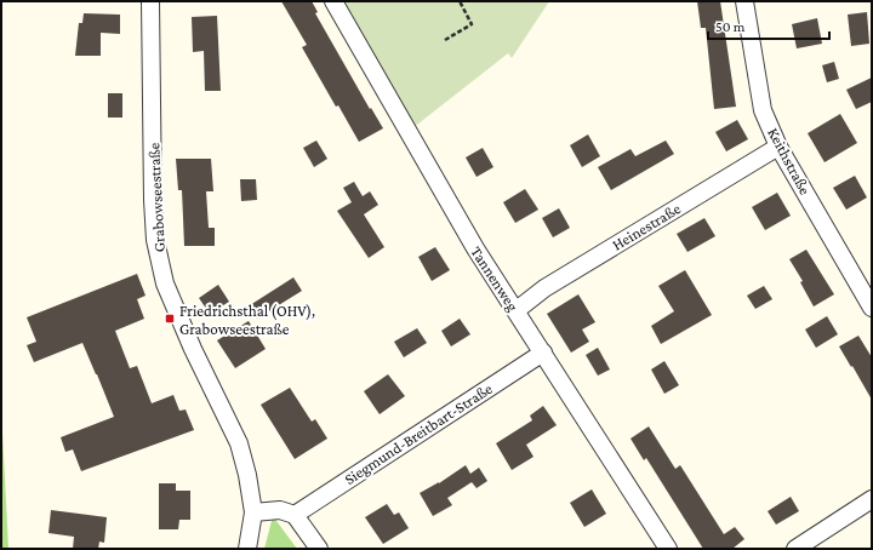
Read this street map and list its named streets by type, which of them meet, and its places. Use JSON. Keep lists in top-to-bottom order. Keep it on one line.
{"streets":{"street":["Keithstraße","Grabowseestraße","Heinestraße","Tannenweg","Siegmund-Breitbart-Straße"]},"crossings":[["Keithstraße","Heinestraße"],["Heinestraße","Tannenweg"],["Tannenweg","Siegmund-Breitbart-Straße"]],"places":{"transit":["Friedrichsthal (OHV), Grabowseestraße"]},"scale_bar":"50 m"}
